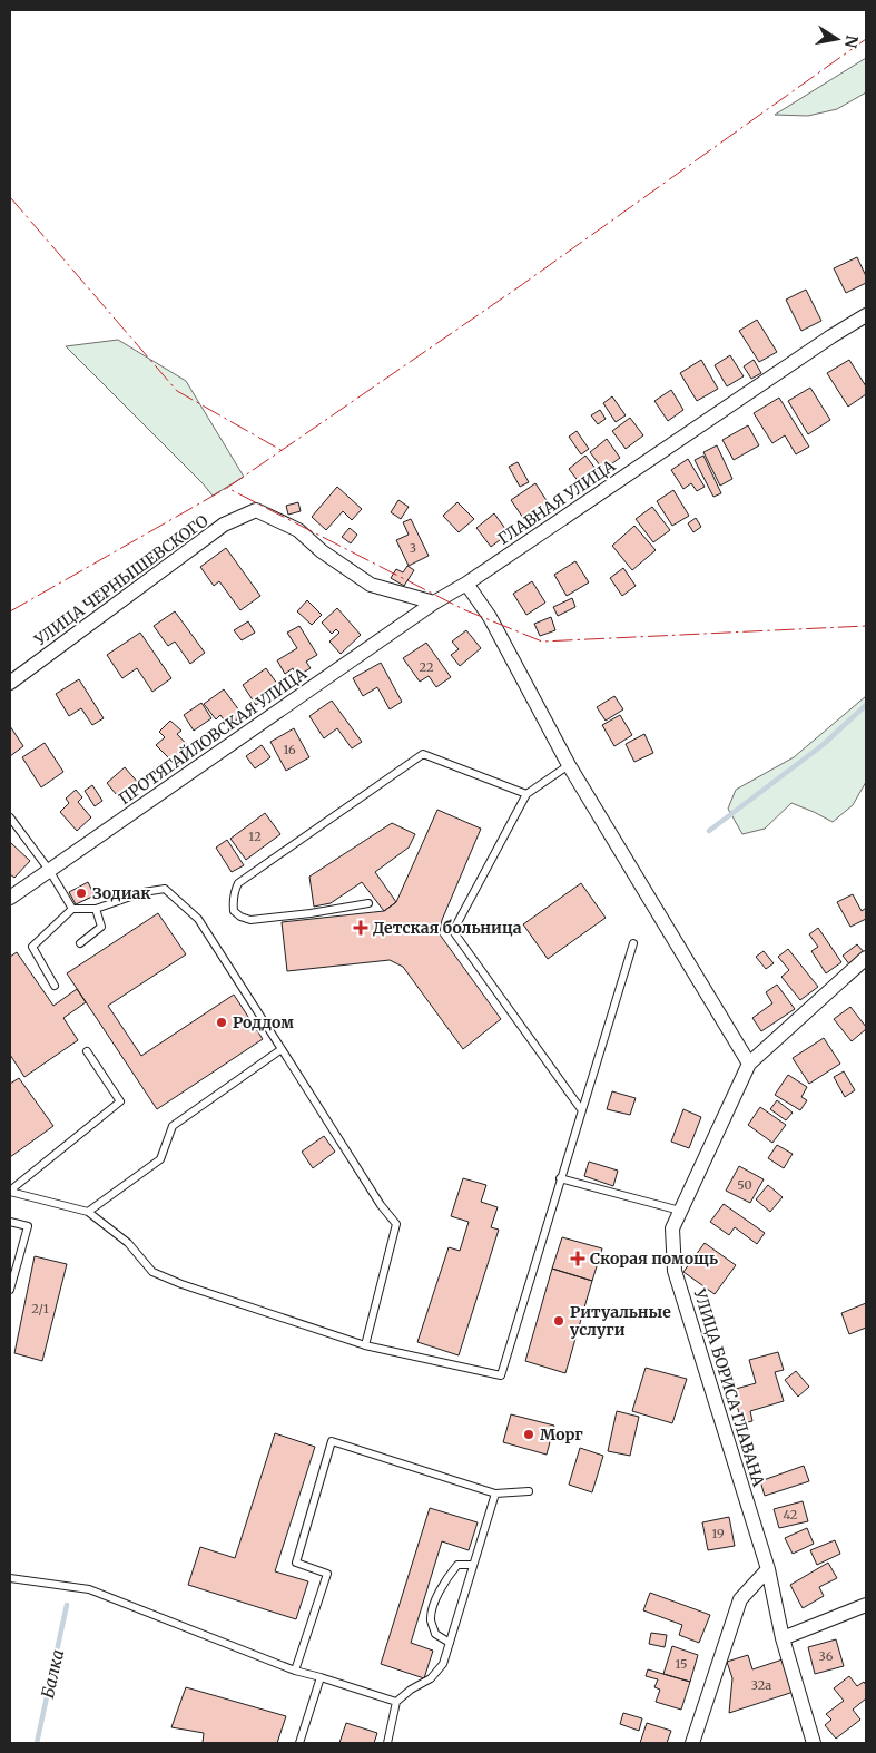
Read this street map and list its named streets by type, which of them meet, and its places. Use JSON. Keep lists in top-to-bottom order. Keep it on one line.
{"streets":{"street":["ГЛАВНАЯ УЛИЦА","УЛИЦА ЧЕРНЫШЕВСКОГО","ПРОТЯГАЙЛОВСКАЯ УЛИЦА","УЛИЦА БОРИСА ГЛАВАНА"]},"crossings":[["ГЛАВНАЯ УЛИЦА","УЛИЦА ЧЕРНЫШЕВСКОГО"],["ГЛАВНАЯ УЛИЦА","ПРОТЯГАЙЛОВСКАЯ УЛИЦА"],["УЛИЦА ЧЕРНЫШЕВСКОГО","ПРОТЯГАЙЛОВСКАЯ УЛИЦА"]],"water":["Балка"],"places":{"other":["Зодиак","Роддом","Ритуальные услуги","Морг"],"health":["Детская больница","Скорая помощь"]},"house_numbers":["3","22","16","12","50","2/1","42","19","36","15","32а"],"north":"right"}
